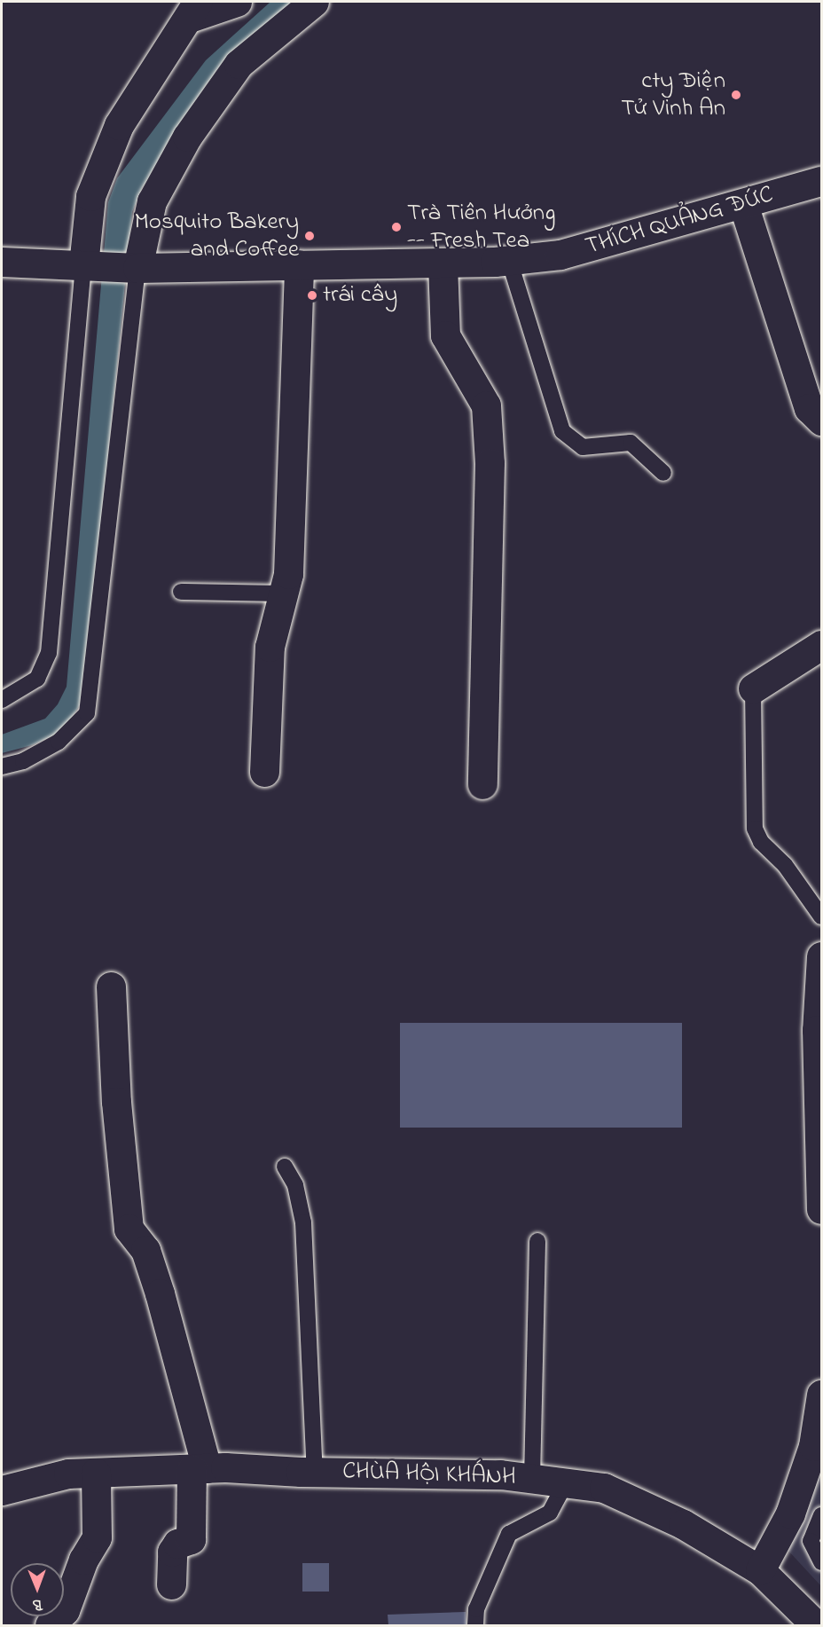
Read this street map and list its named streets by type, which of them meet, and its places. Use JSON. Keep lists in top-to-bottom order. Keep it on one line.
{"streets":{"street":["THÍCH QUẢNG ĐỨC","CHÙA HỘI KHÁNH"]},"places":["cty Điện Tử Vinh An","Trà Tiên Hưởng -- Fresh Tea","Mosquito Bakery and Coffee","trái cây"],"north":"bottom"}
